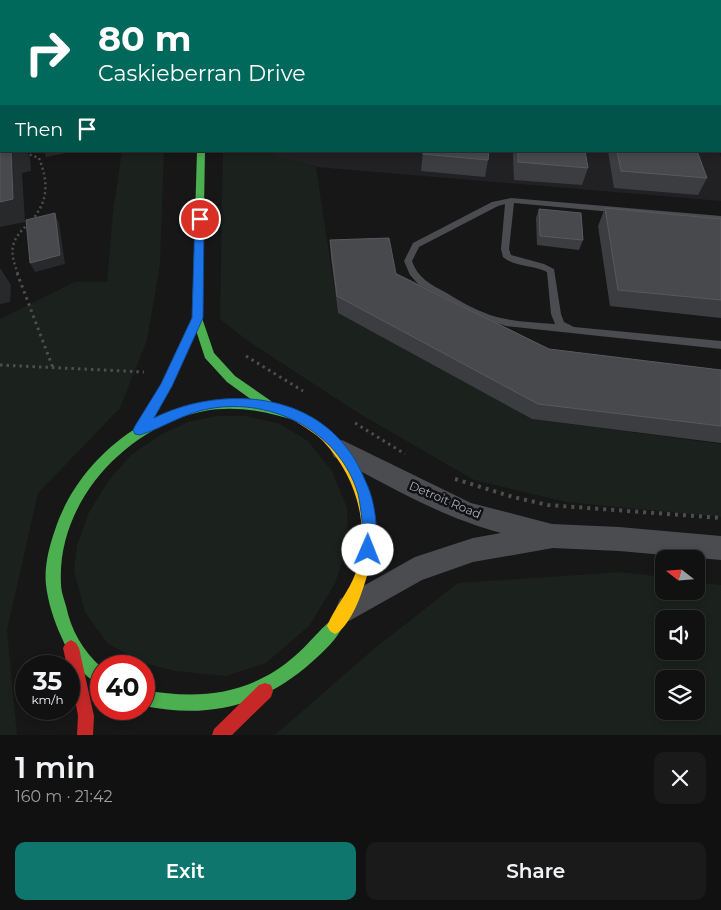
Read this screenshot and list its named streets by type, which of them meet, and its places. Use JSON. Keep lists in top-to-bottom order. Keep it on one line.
{"streets":{"street":["Detroit Road"]},"north":"left","page":{"turn":["80 m","Caskieberran Drive"],"then":"Then","speed":"35 km/h","limit":"40","heading":["1 min","160 m · 21:42"],"buttons":["Exit","Share"]}}
